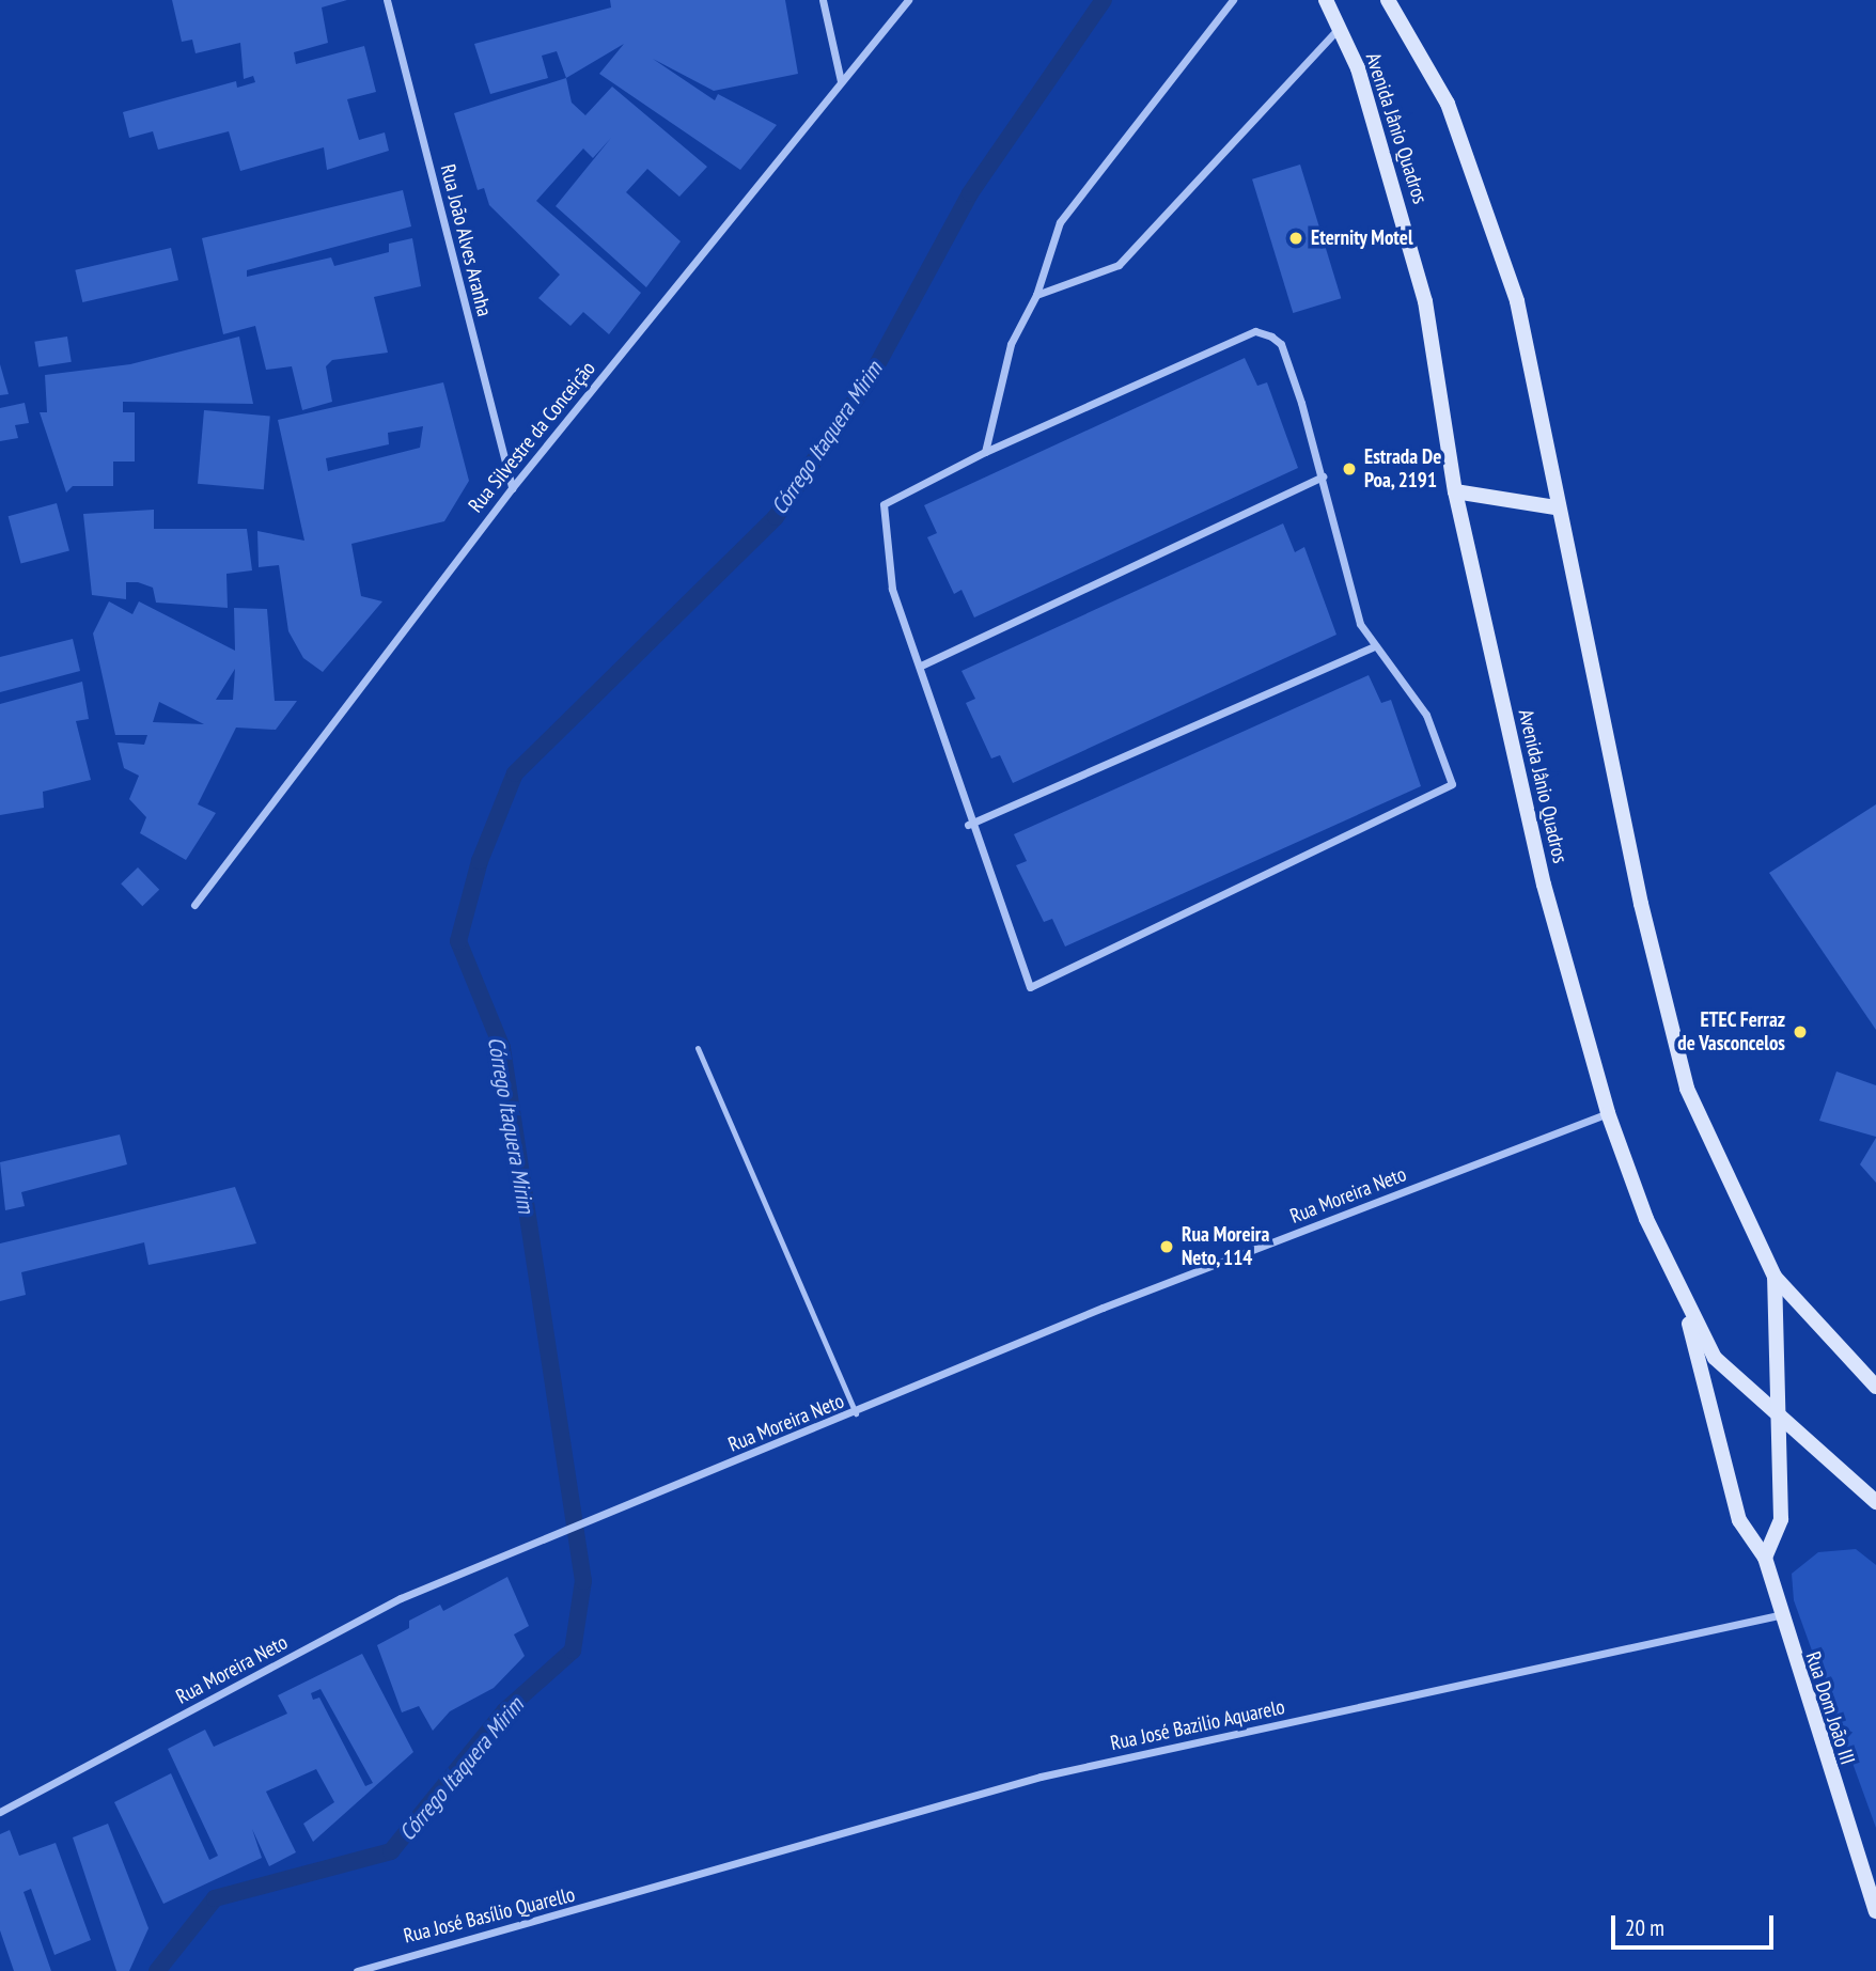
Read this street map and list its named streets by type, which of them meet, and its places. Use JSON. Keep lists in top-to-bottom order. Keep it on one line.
{"streets":{"main road":["Avenida Jânio Quadros","Rua Dom João III"],"street":["Rua João Alves Aranha","Rua Silvestre da Conceição","Rua Moreira Neto","Rua José Bazilio Aquarelo","Rua José Basílio Quarello"]},"crossings":[["Avenida Jânio Quadros","Rua Moreira Neto"],["Avenida Jânio Quadros","Rua Dom João III"],["Rua João Alves Aranha","Rua Silvestre da Conceição"],["Rua Dom João III","Rua José Bazilio Aquarelo"],["Rua José Bazilio Aquarelo","Rua José Basílio Quarello"]],"water":["Córrego Itaquera Mirim"],"places":["Eternity Motel","Estrada De Poa, 2191","ETEC Ferraz de Vasconcelos","Rua Moreira Neto, 114"],"scale_bar":"20 m"}
